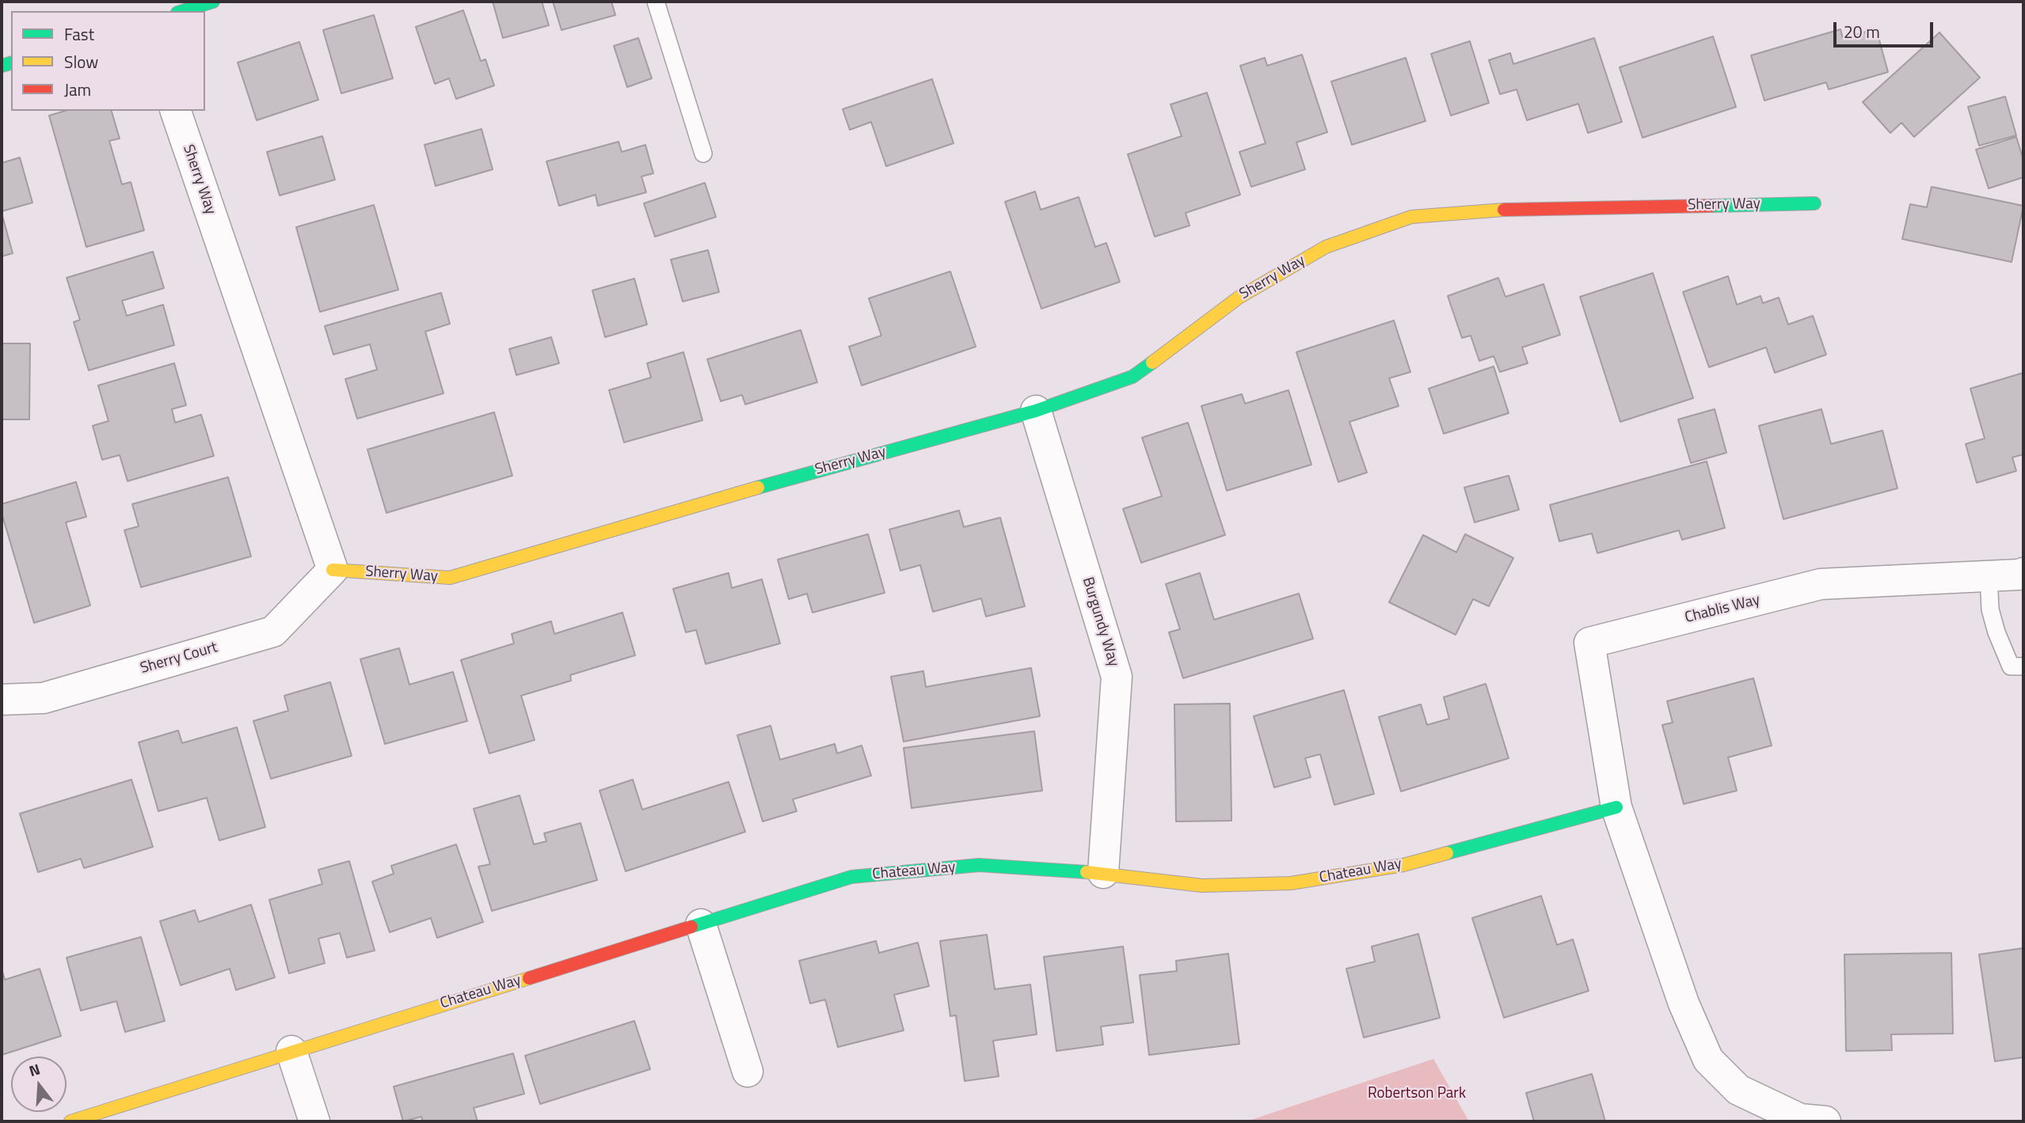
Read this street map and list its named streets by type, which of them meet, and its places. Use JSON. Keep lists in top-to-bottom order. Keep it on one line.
{"streets":{"street":["Sherry Way","Chablis Way","Burgundy Way","Sherry Court","Chateau Way"]},"crossings":[["Sherry Way","Burgundy Way"],["Sherry Way","Sherry Court"],["Chablis Way","Chateau Way"],["Burgundy Way","Chateau Way"]],"parks":["Robertson Park"],"legend":["Fast","Slow","Jam"],"scale_bar":"20 m","north":"top"}
